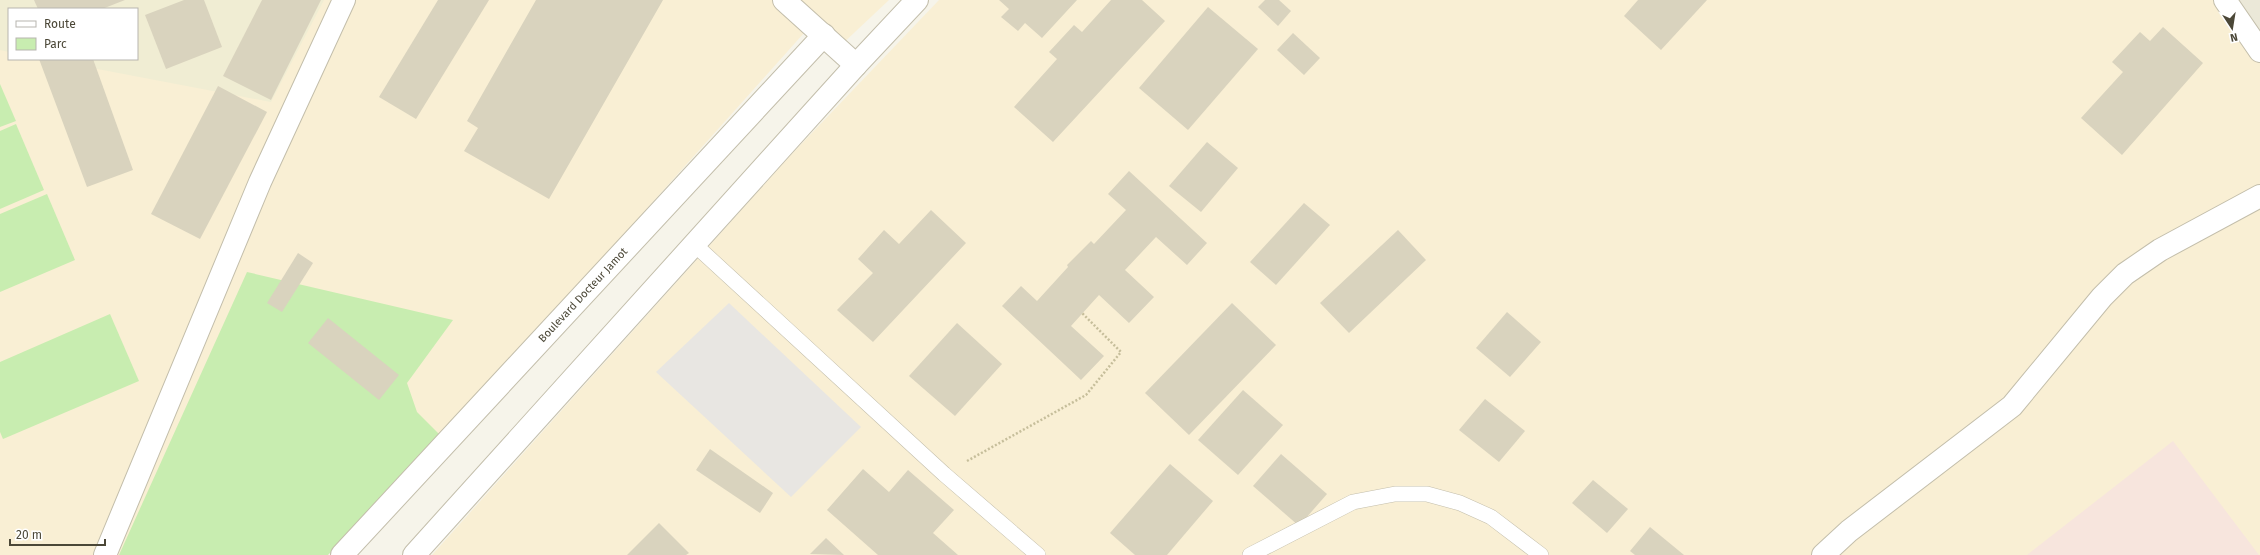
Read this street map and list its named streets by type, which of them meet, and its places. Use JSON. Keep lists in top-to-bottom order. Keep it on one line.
{"streets":{"street":["Boulevard Docteur Jamot"]},"legend":["Route","Parc"],"scale_bar":"20 m","north":"bottom"}
